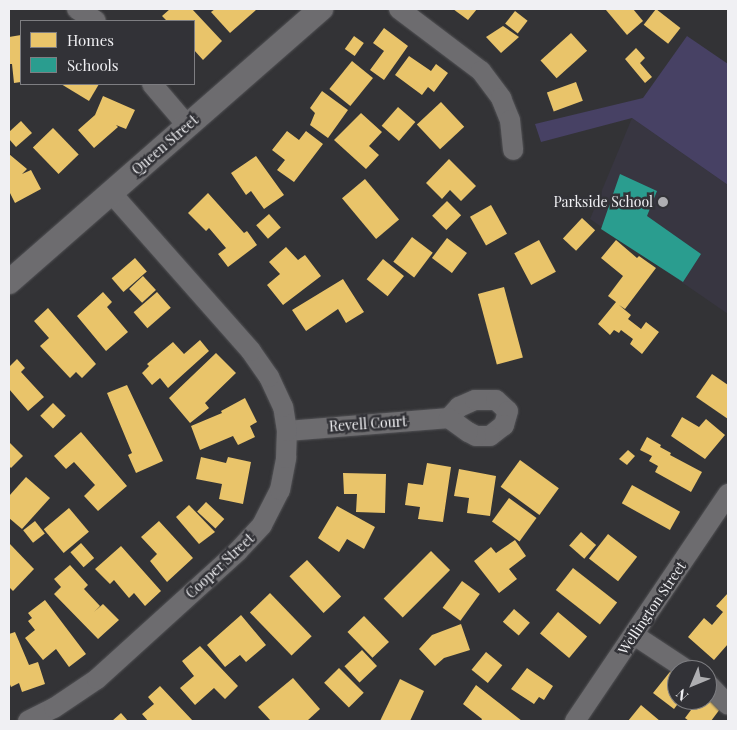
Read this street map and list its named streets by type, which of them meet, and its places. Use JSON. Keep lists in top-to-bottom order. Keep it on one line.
{"streets":{"street":["Queen Street","Revell Court","Cooper Street","Wellington Street"]},"crossings":[["Queen Street","Cooper Street"],["Revell Court","Cooper Street"]],"places":["Parkside School"],"legend":["Homes","Schools"],"north":"bottom left"}
